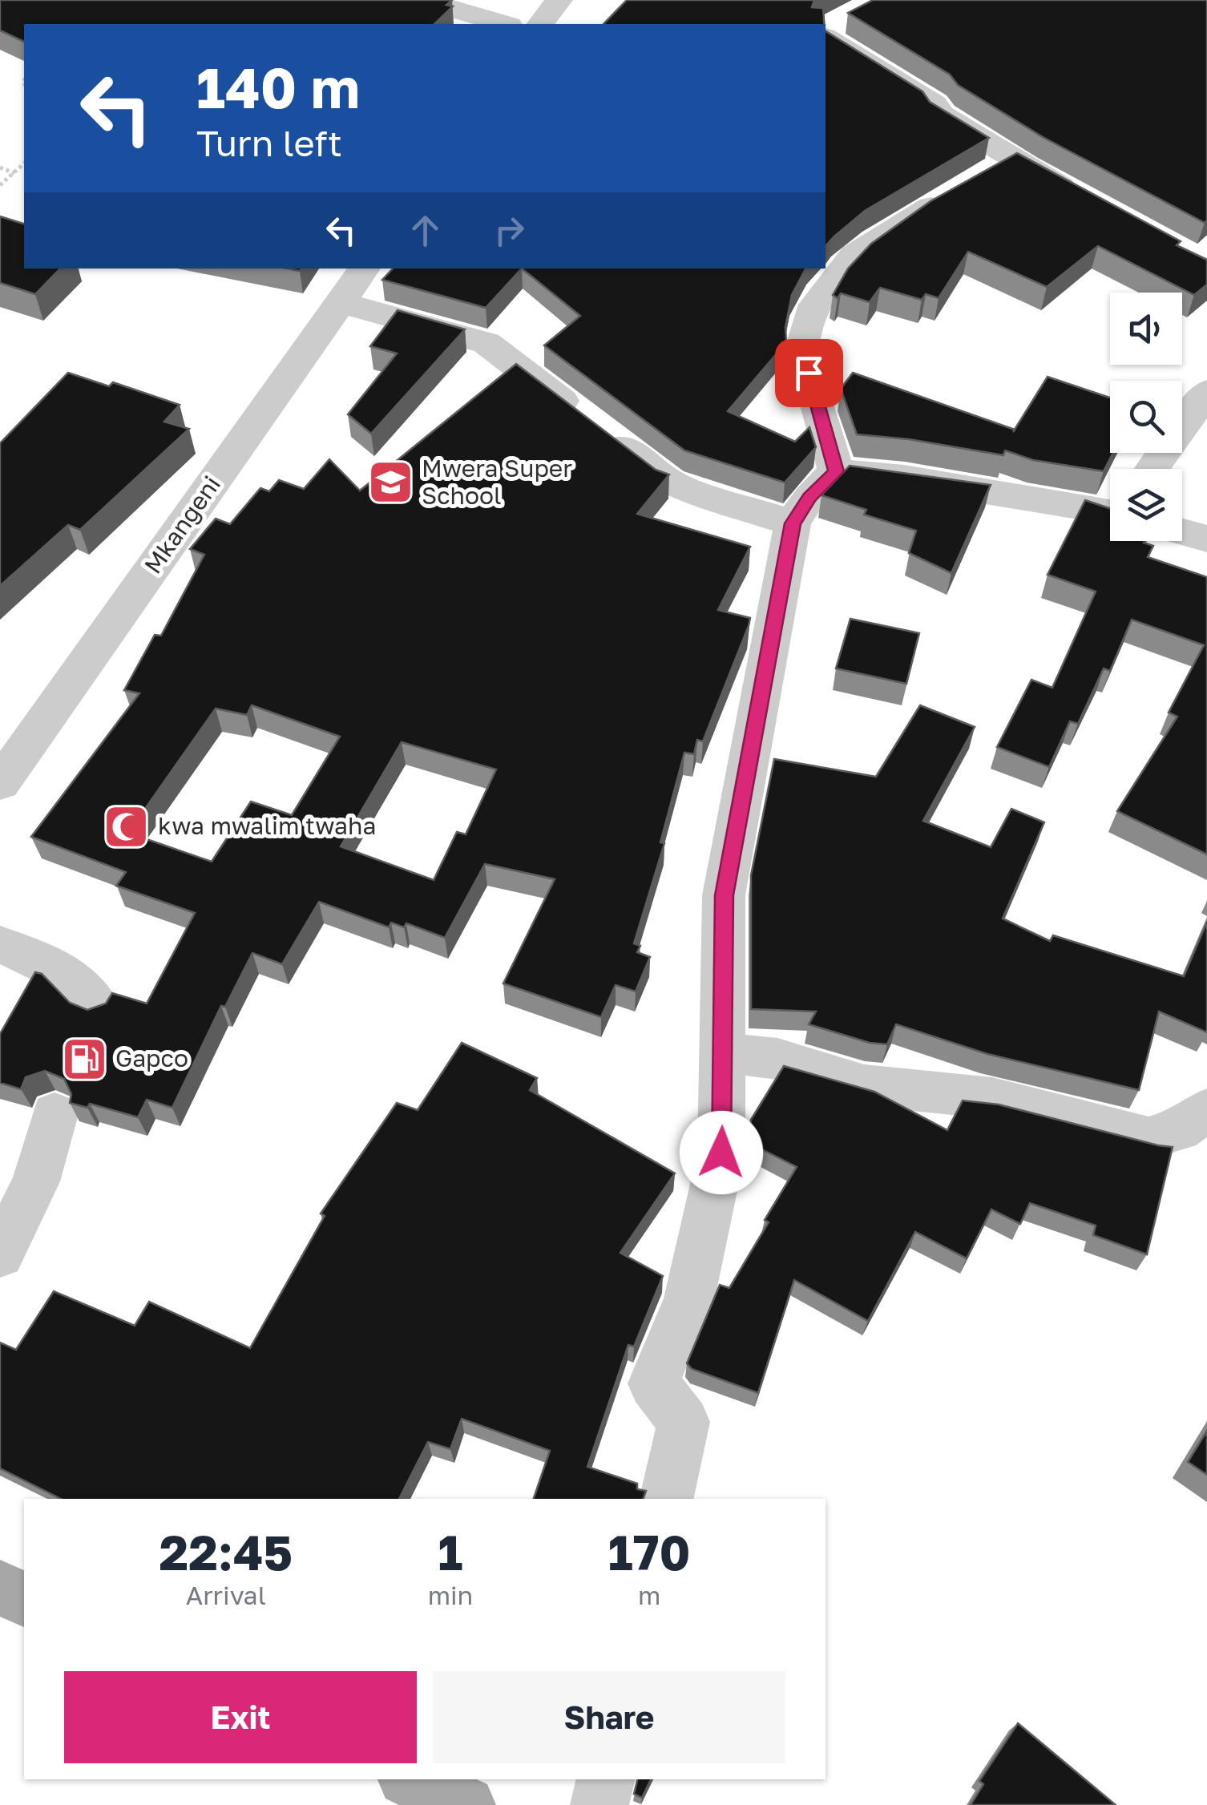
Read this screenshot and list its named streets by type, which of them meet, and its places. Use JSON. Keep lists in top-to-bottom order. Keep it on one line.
{"streets":{"street":["Mkangeni"]},"places":{"school or university":["Mwera Super School"],"mosque":["kwa mwalim twaha"],"fuel station":["Gapco"]},"page":{"turn":["140 m","Turn left"],"eta":["22:45","Arrival","1","min","170","m"],"buttons":["Exit","Share"]}}
